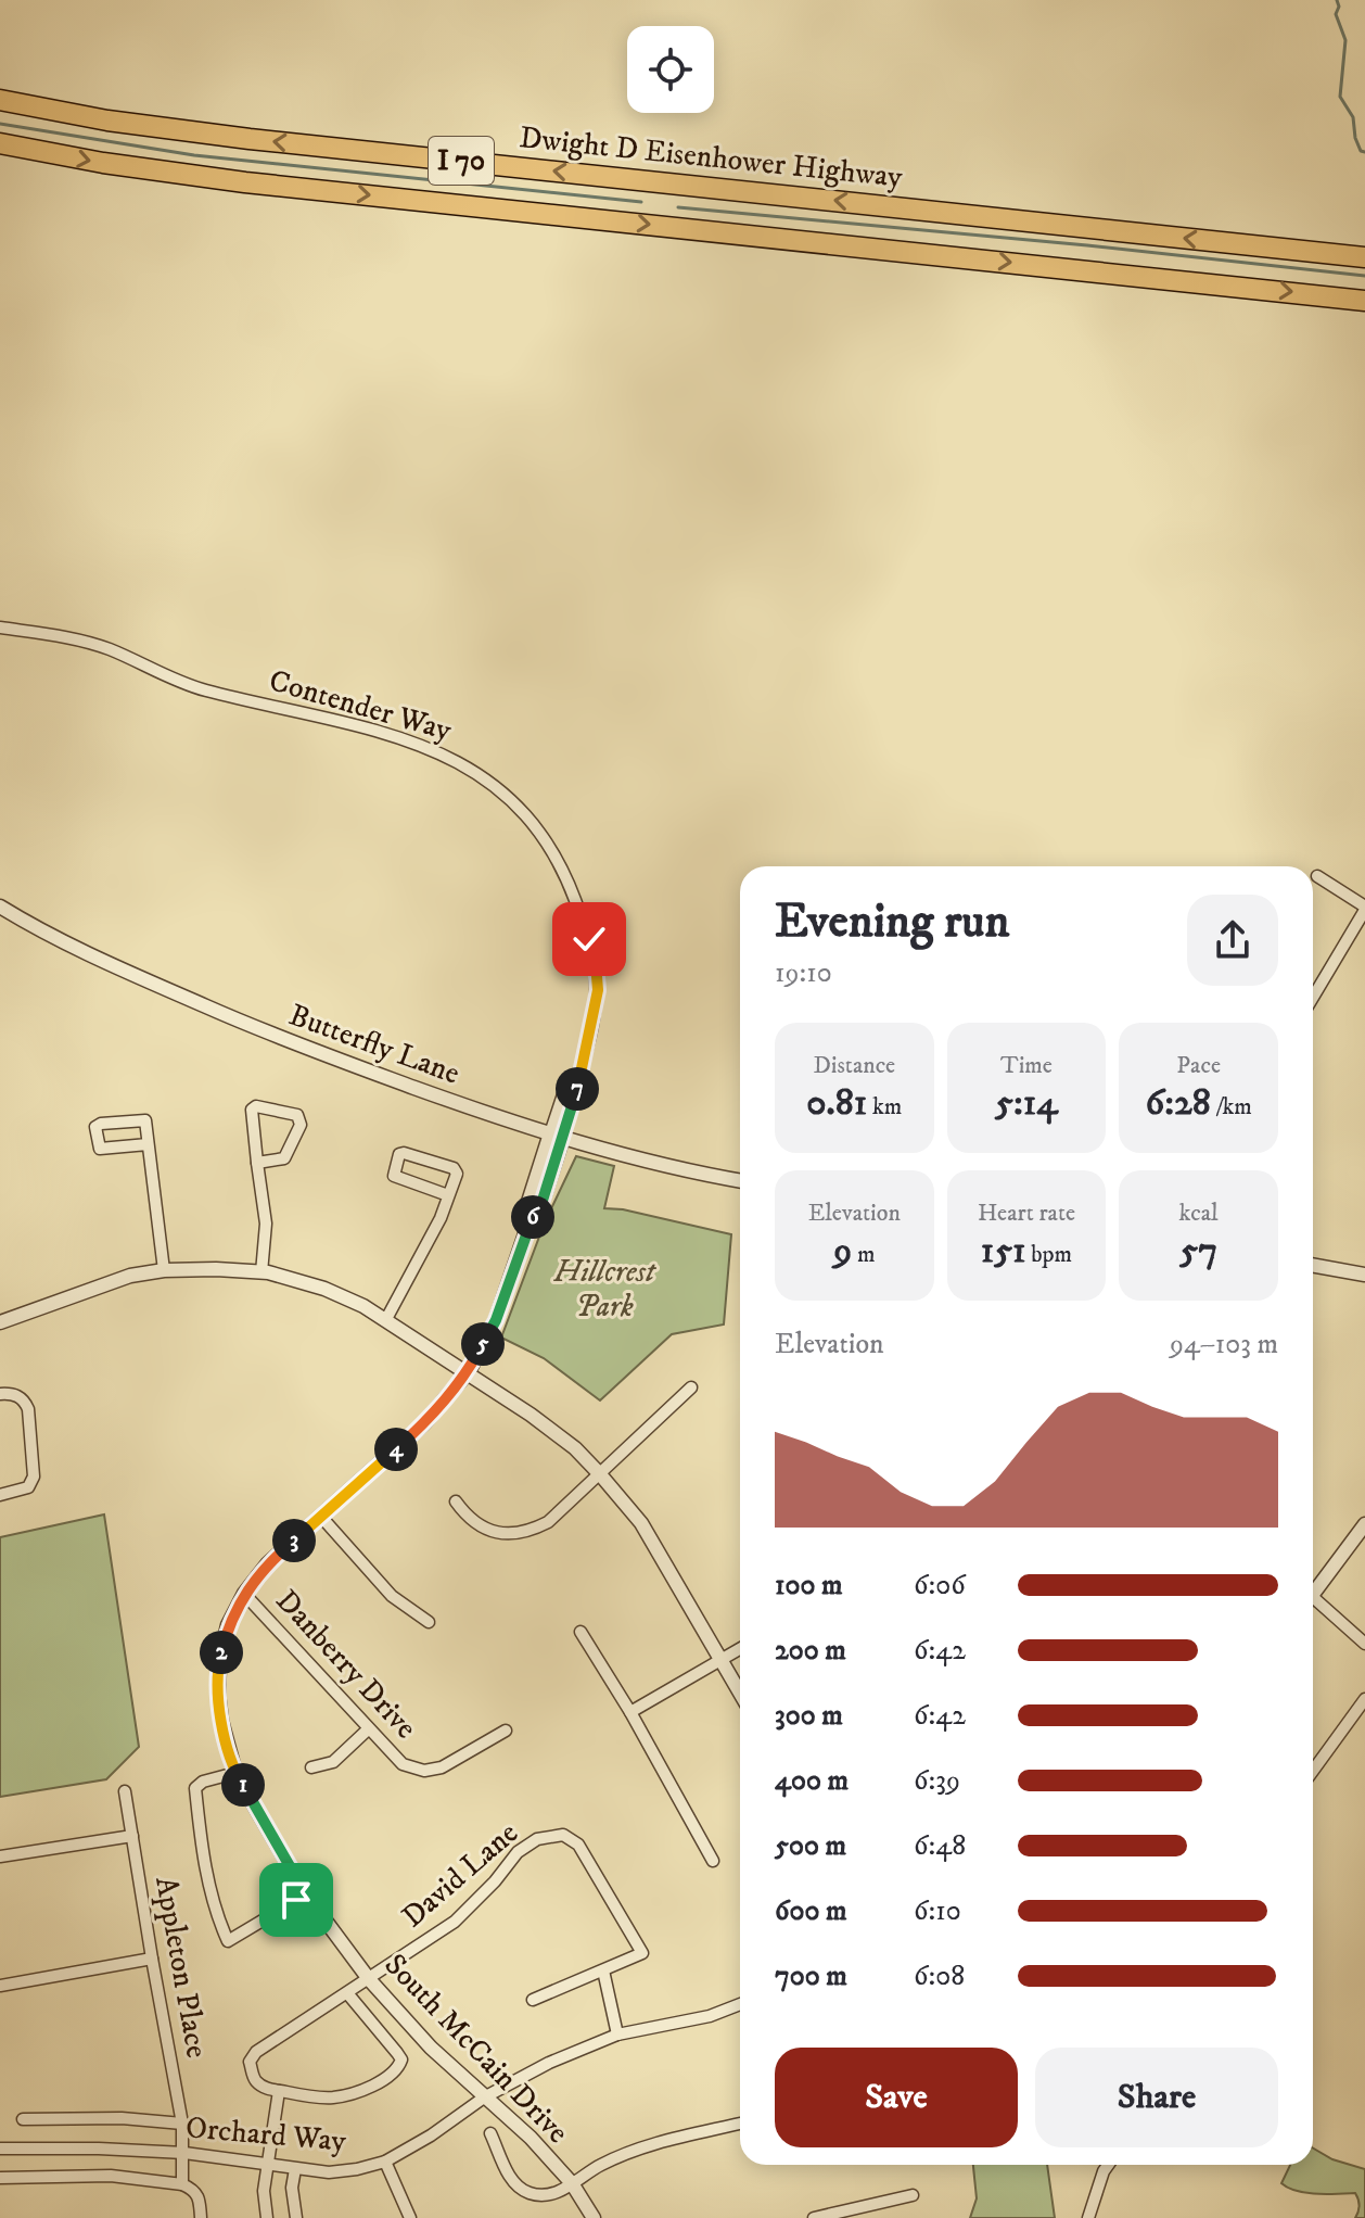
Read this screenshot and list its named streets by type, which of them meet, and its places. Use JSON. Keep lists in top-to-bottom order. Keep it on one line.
{"streets":{"highway":["Dwight D Eisenhower Highway","I 70"],"street":["Contender Way","Butterfly Lane","Danberry Drive","David Lane","Appleton Place","South McCain Drive","Orchard Way"]},"crossings":[["Contender Way","Butterfly Lane"],["Contender Way","South McCain Drive"],["Butterfly Lane","South McCain Drive"],["Danberry Drive","South McCain Drive"],["David Lane","South McCain Drive"],["Appleton Place","Orchard Way"],["South McCain Drive","Orchard Way"]],"parks":["Hillcrest Park"],"page":{"heading":["Evening run","19:10"],"stats":[["Distance","0.81 km"],["Time","5:14"],["Pace","6:28 /km"],["Elevation","9 m"],["Heart rate","151 bpm"],["kcal","57"]],"pins":["7","6","5","4","3","2","1"],"chart":["Elevation","94–103 m"],"list":[{"name":"100 m","note":"6:06"},{"name":"200 m","note":"6:42"},{"name":"300 m","note":"6:42"},{"name":"400 m","note":"6:39"},{"name":"500 m","note":"6:48"},{"name":"600 m","note":"6:10"},{"name":"700 m","note":"6:08"}],"buttons":["Save","Share"]}}
